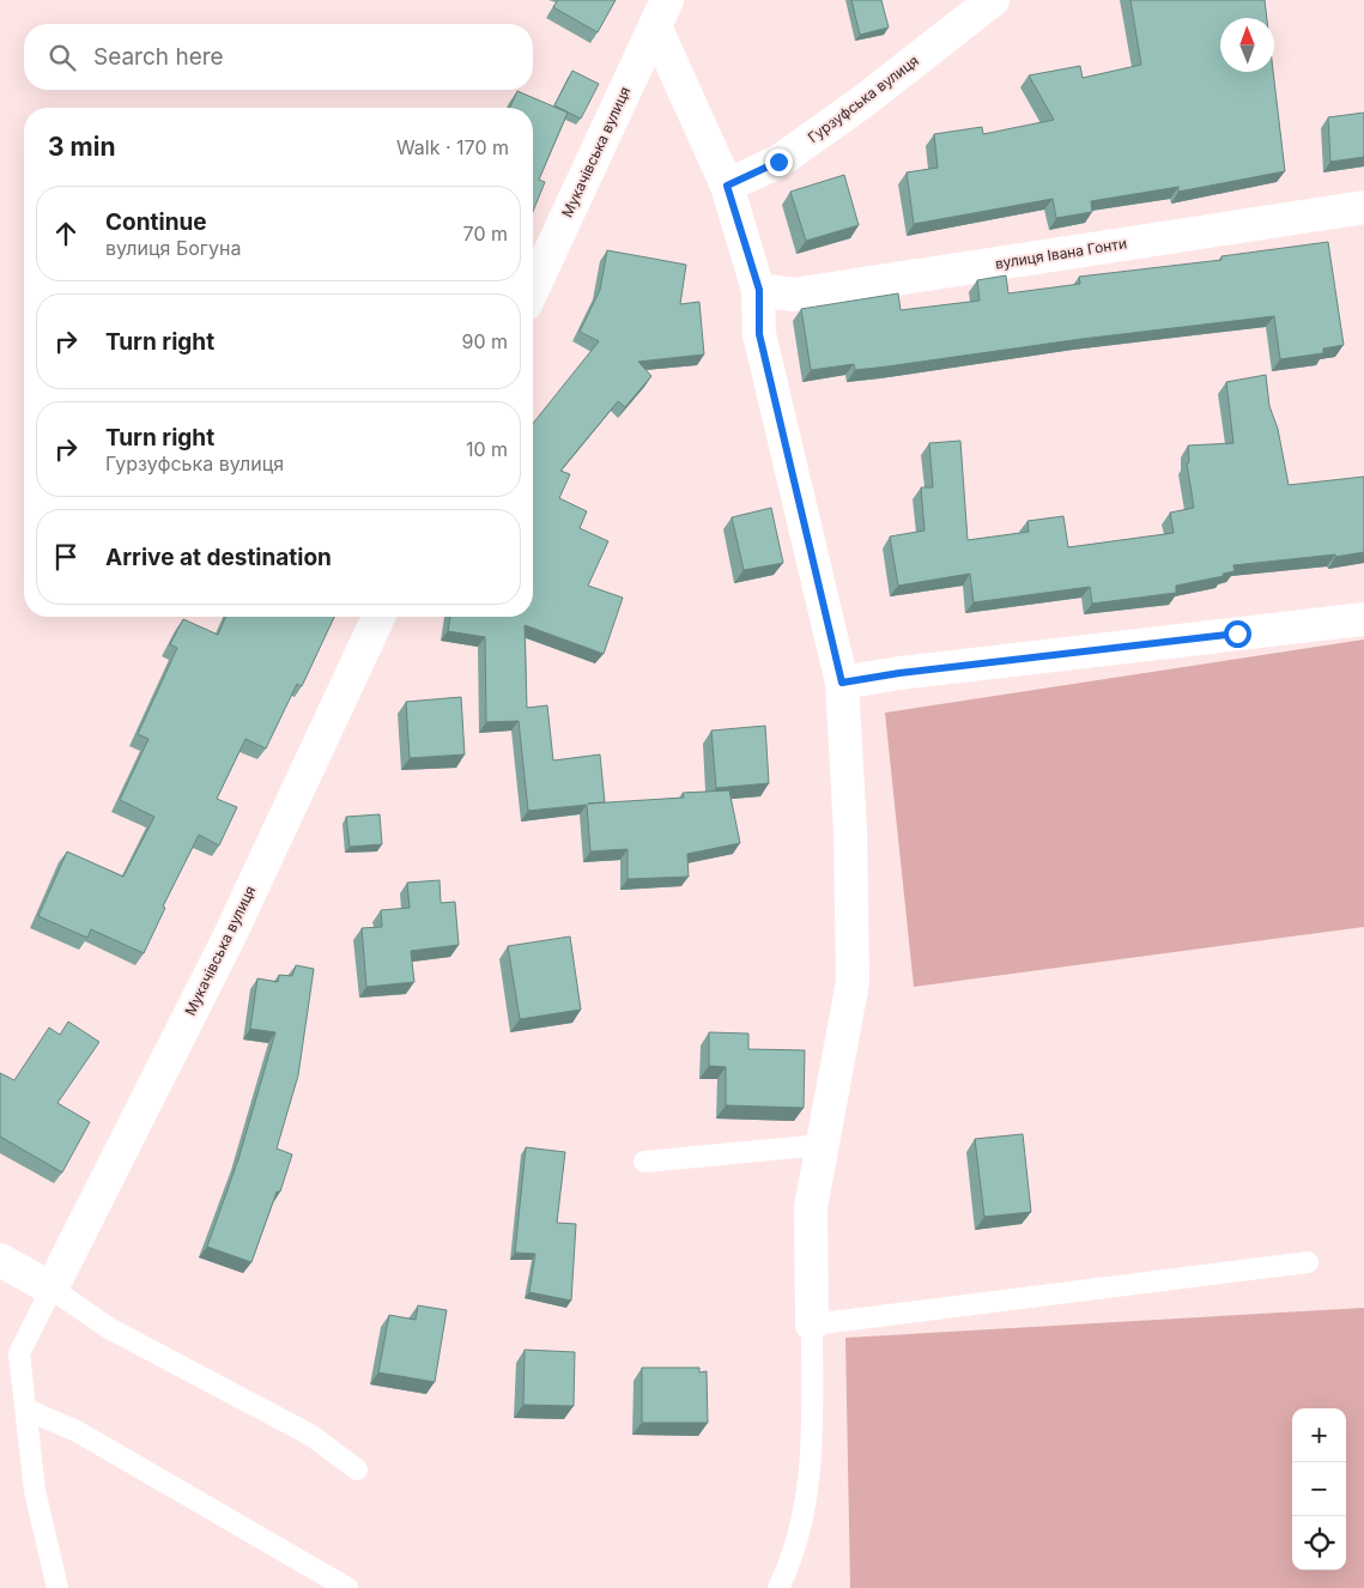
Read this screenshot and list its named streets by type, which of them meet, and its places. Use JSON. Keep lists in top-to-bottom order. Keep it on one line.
{"streets":{"street":["Гурзуфська вулиця","Мукачівська вулиця","вулиця Івана Гонти"]},"north":"top","page":{"search":"Search here","heading":["3 min","Walk · 170 m"],"list":[["Continue","вулиця Богуна","70 m"],["Turn right","90 m"],["Turn right","Гурзуфська вулиця","10 m"],"Arrive at destination"],"map_buttons":["+","−"]}}
